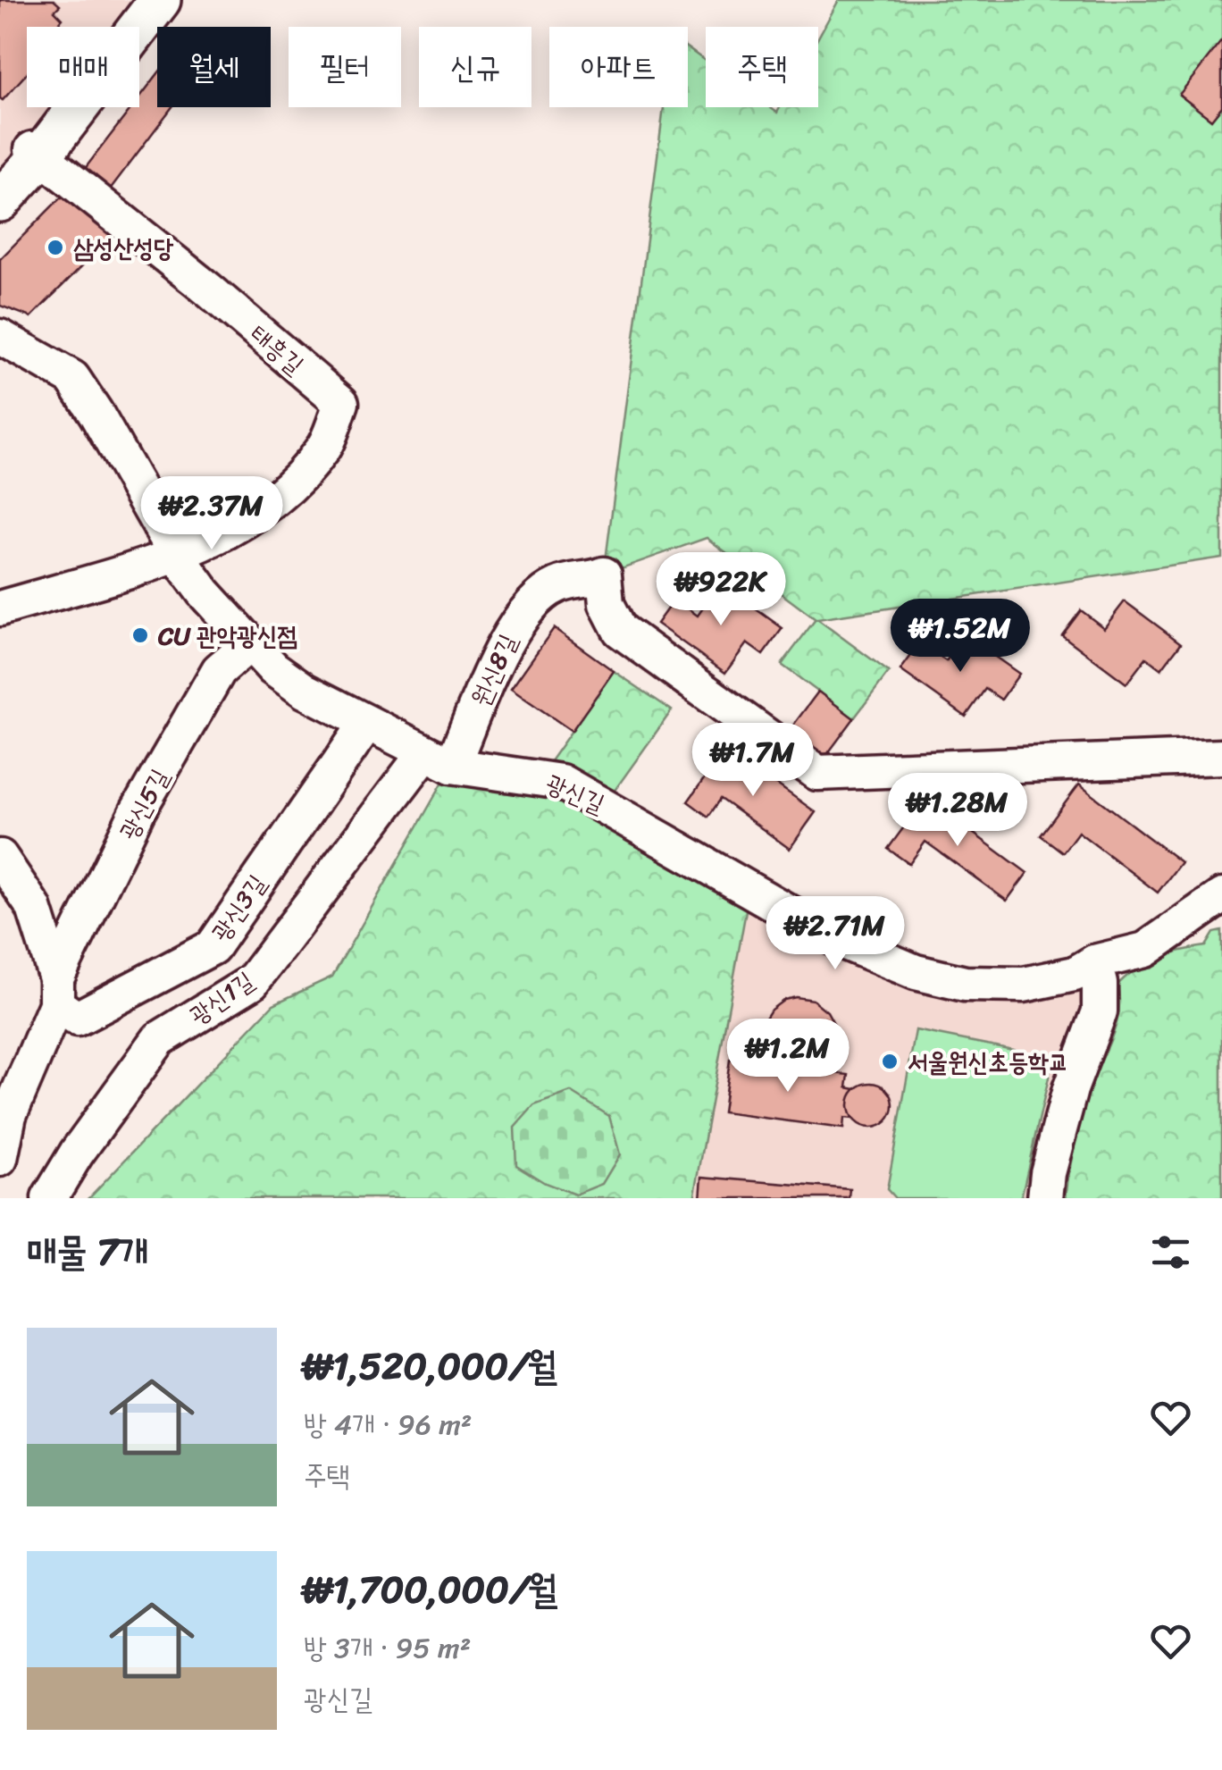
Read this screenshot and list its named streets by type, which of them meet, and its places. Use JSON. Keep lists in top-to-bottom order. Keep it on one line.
{"streets":{"street":["태흥길","원신8길","광신길","광신5길","광신3길","광신1길"]},"crossings":[["태흥길","광신길"],["원신8길","광신길"],["원신8길","광신1길"],["광신길","광신5길"],["광신길","광신3길"],["광신길","광신1길"],["광신5길","광신3길"]],"places":["삼성산성당","CU 관악광신점","서울원신초등학교"],"page":{"chip":["매매","월세","필터","신규","아파트","주택"],"price":["₩2.37M","₩922K","₩1.52M","₩1.7M","₩1.28M","₩2.71M","₩1.2M"],"heading":"매물 7개","list":[{"name":"₩1,520,000/월","note":"방 4개 · 96 m² · 주택"},{"name":"₩1,700,000/월","note":"방 3개 · 95 m² · 광신길"}]}}
